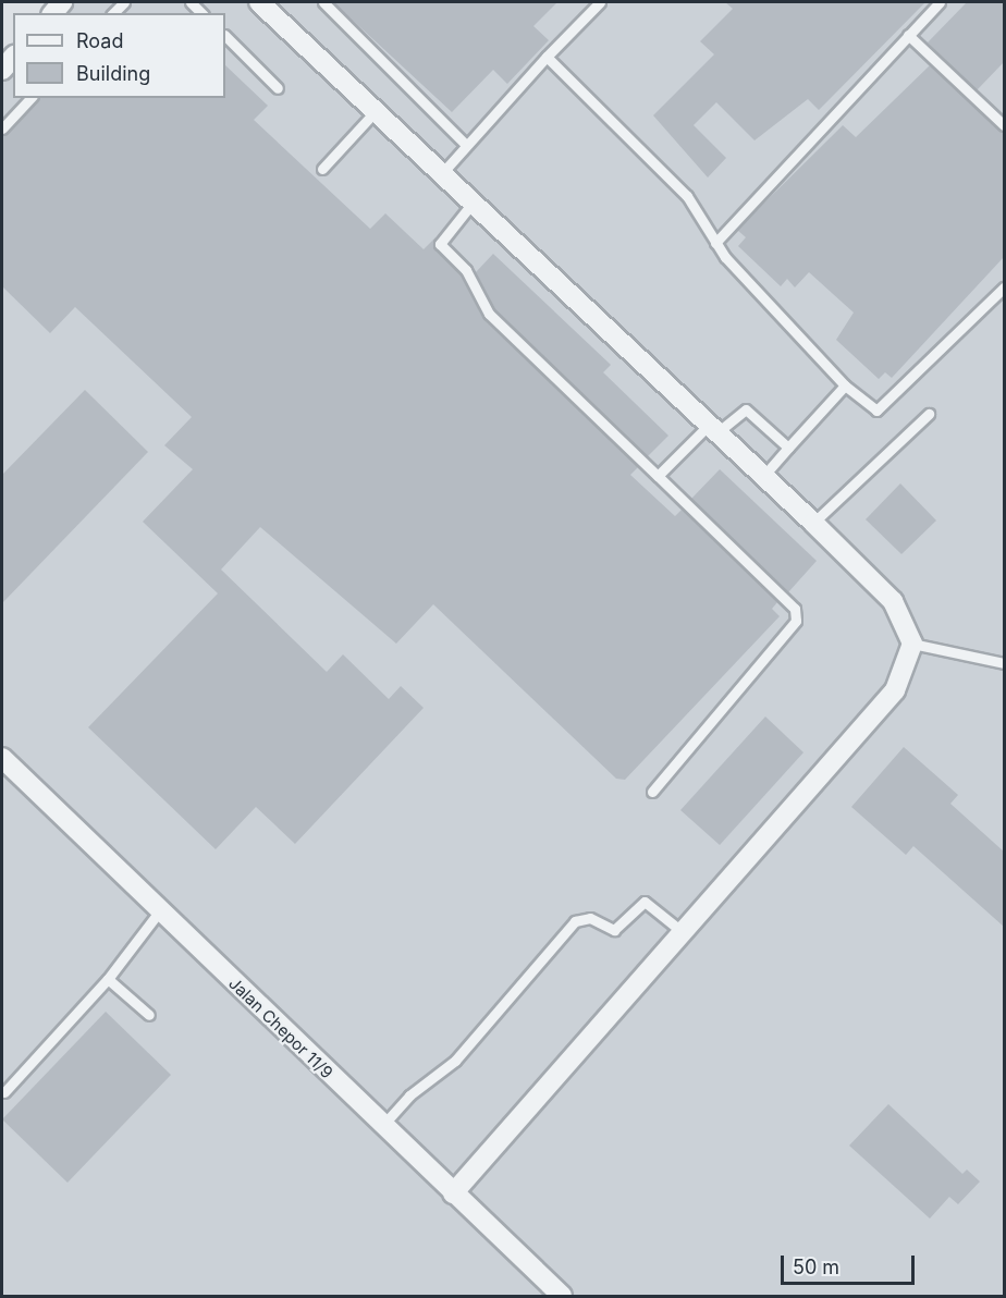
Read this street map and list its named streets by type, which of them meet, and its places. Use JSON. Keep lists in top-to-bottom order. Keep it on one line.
{"streets":{"street":["Jalan Chepor 11/9"]},"legend":["Road","Building"],"scale_bar":"50 m"}
